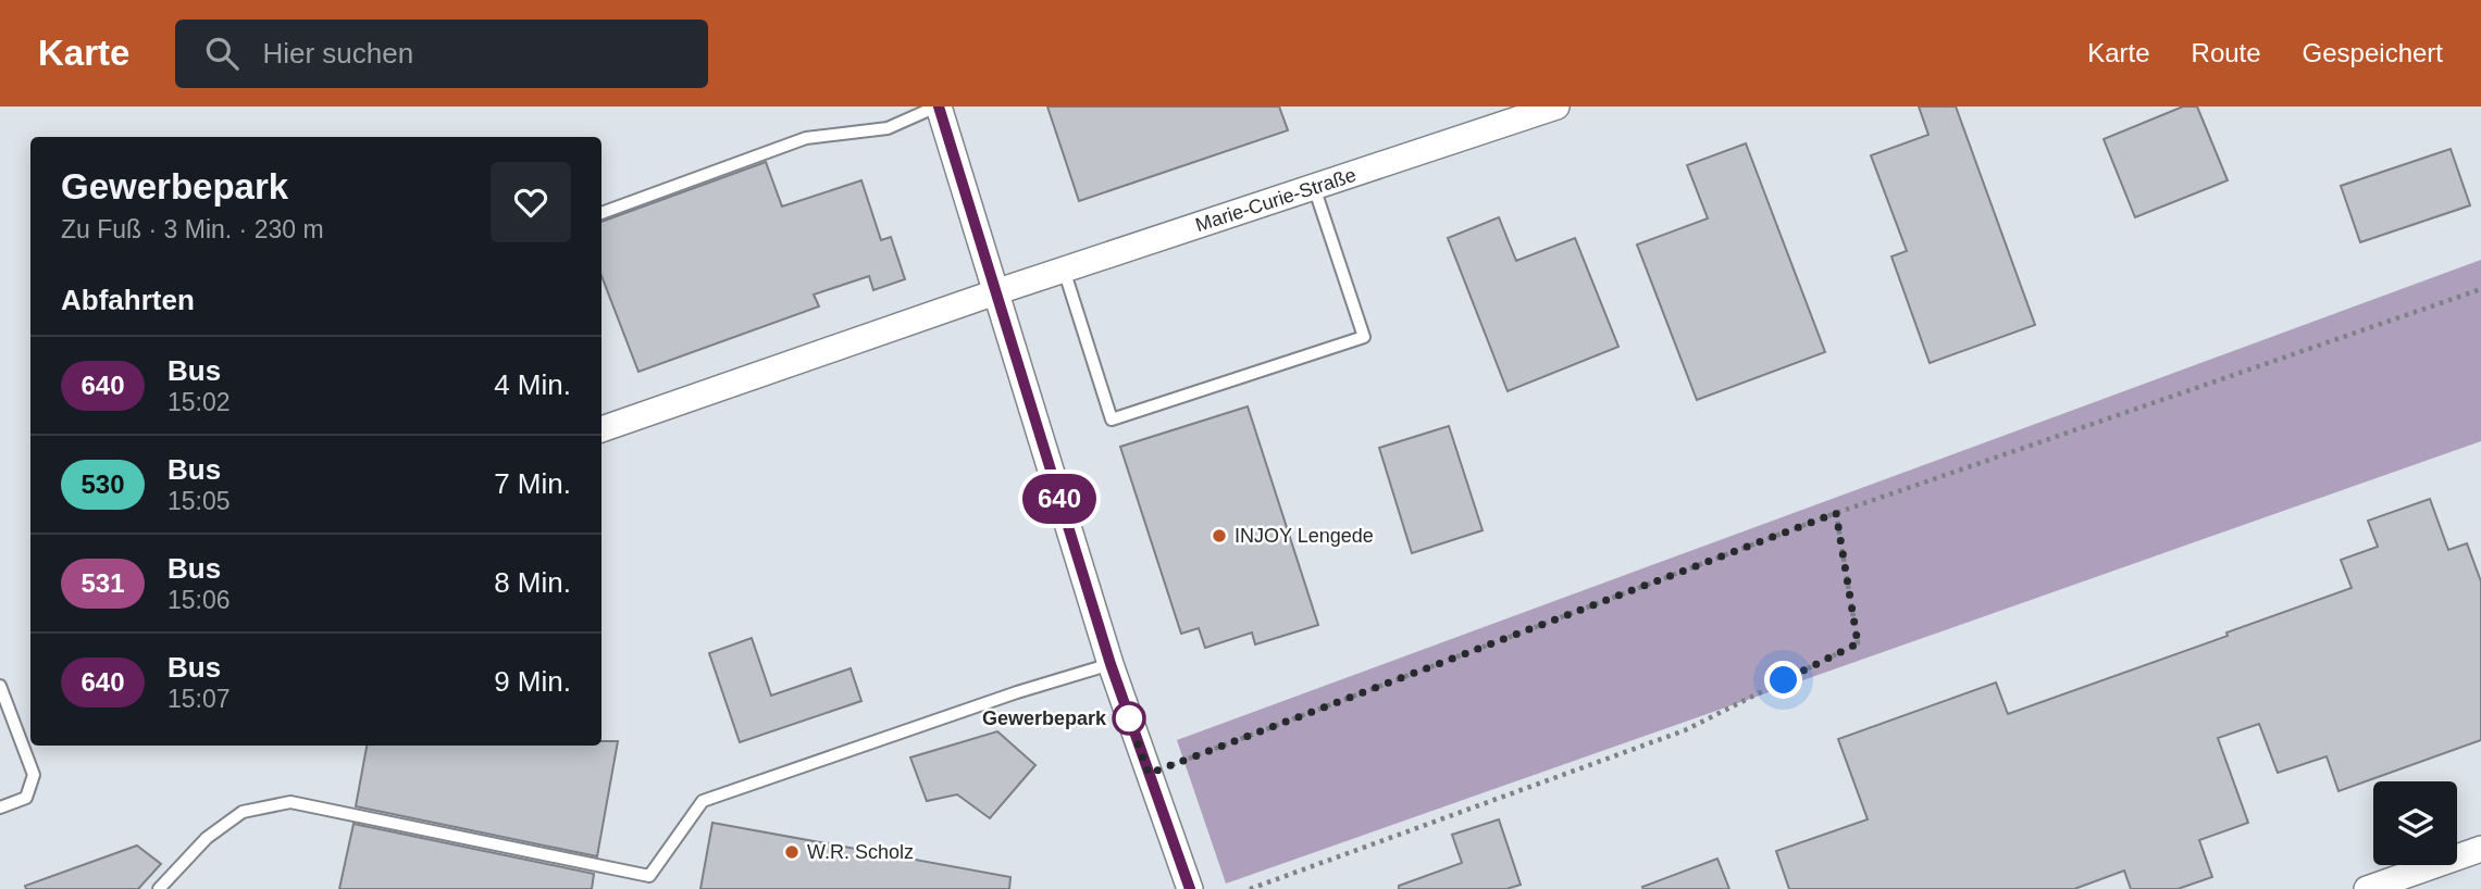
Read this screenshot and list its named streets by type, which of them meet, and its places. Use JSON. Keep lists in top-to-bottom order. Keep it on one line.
{"streets":{"street":["Marie-Curie-Straße"]},"places":["INJOY Lengede","Gewerbepark","W.R. Scholz"],"lines":["bus line 640"],"page":{"header":"Karte","search":"Hier suchen","nav":["Karte","Route","Gespeichert"],"on_map":"640","heading":[["Gewerbepark","Zu Fuß · 3 Min. · 230 m"],"Abfahrten"],"list":[{"mark":"640","name":"Bus","note":"15:02","value":"4 Min."},{"mark":"530","name":"Bus","note":"15:05","value":"7 Min."},{"mark":"531","name":"Bus","note":"15:06","value":"8 Min."},{"mark":"640","name":"Bus","note":"15:07","value":"9 Min."}]}}
